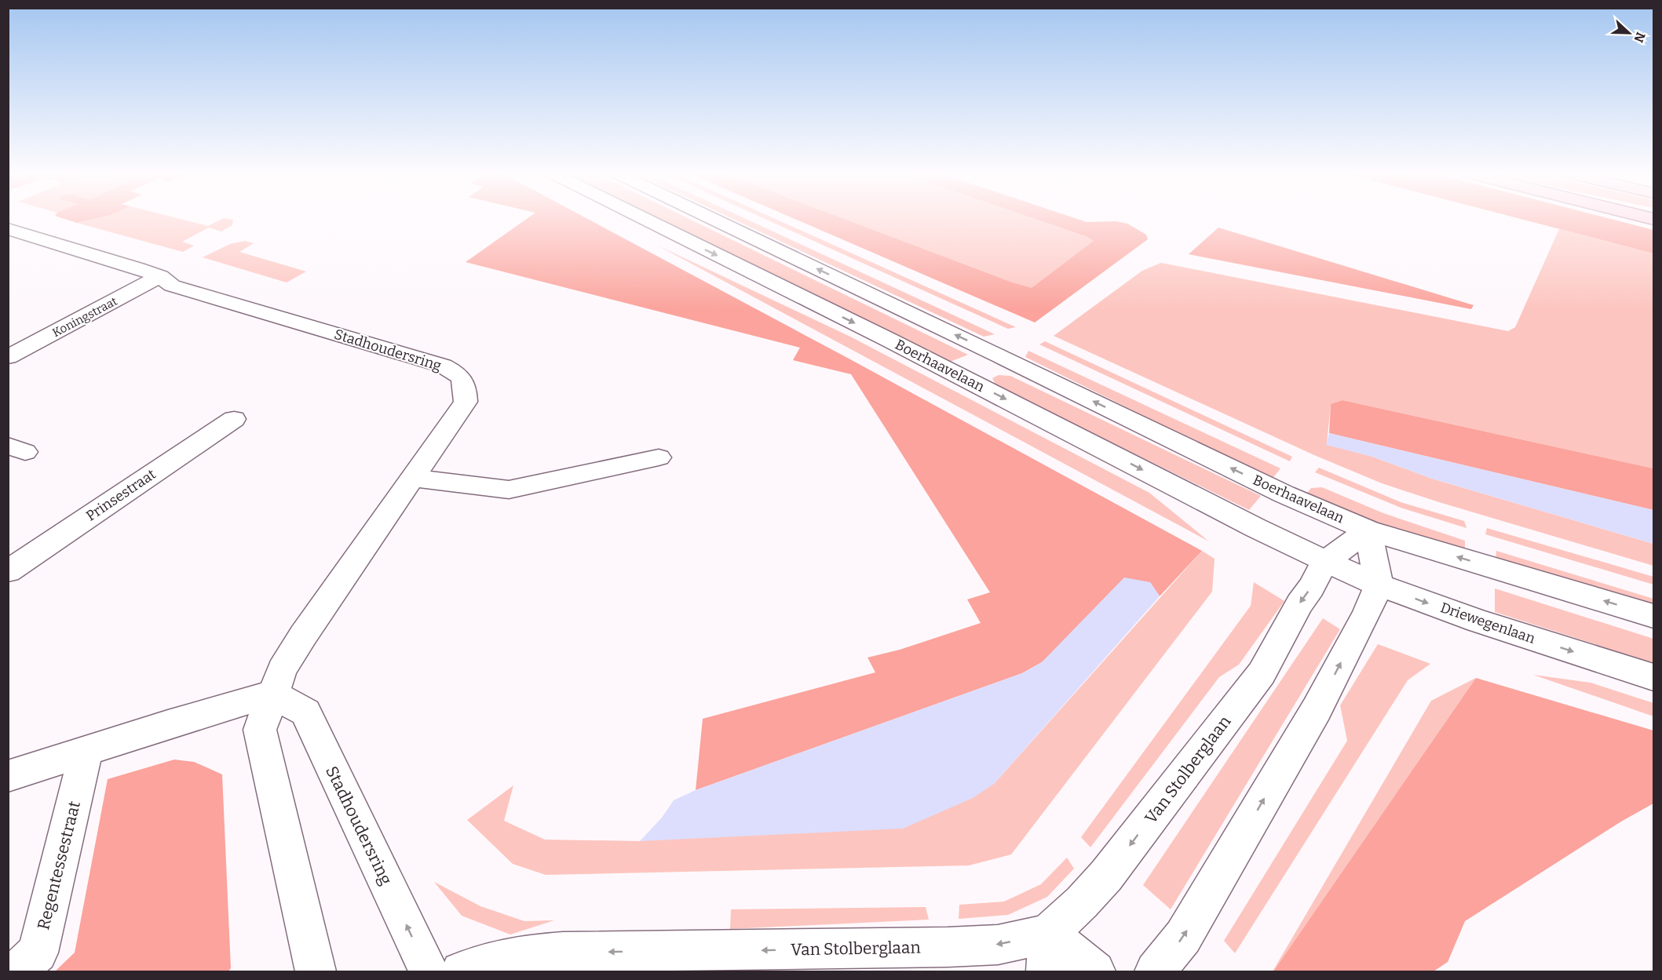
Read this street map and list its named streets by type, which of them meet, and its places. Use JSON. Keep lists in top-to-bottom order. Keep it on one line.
{"streets":{"street":["Koningstraat","Stadhoudersring","Boerhaavelaan","Prinsestraat","Driewegenlaan","Van Stolberglaan","Regentessestraat"]},"crossings":[["Koningstraat","Stadhoudersring"],["Boerhaavelaan","Driewegenlaan"],["Boerhaavelaan","Van Stolberglaan"],["Driewegenlaan","Van Stolberglaan"]],"one_way":["Van Stolberglaan"],"north":"right"}
